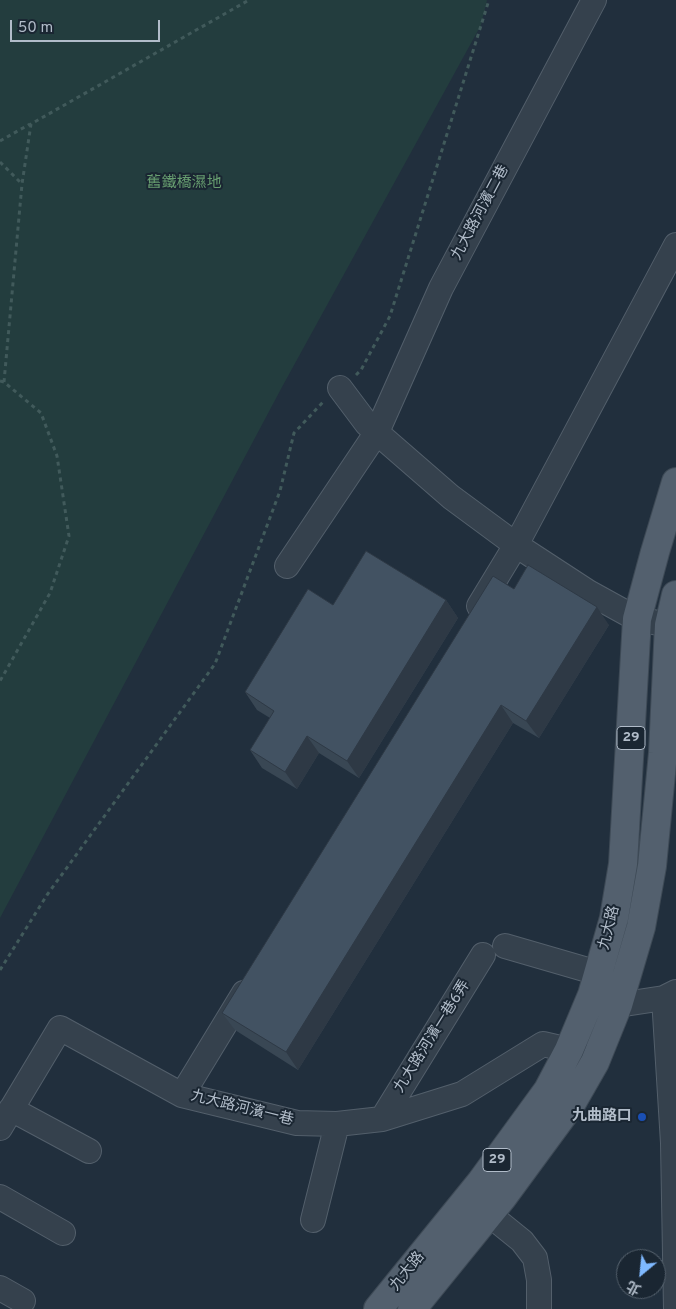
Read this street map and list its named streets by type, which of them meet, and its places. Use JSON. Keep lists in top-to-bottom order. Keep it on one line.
{"streets":{"main road":["29","九大路"],"street":["九大路河濱二巷","九大路河濱一巷6弄","九大路河濱一巷"]},"crossings":[["九大路","九大路河濱一巷"],["九大路河濱一巷6弄","九大路河濱一巷"]],"parks":["舊鐵橋濕地"],"places":["九曲路口"],"scale_bar":"50 m","north":"bottom left"}
